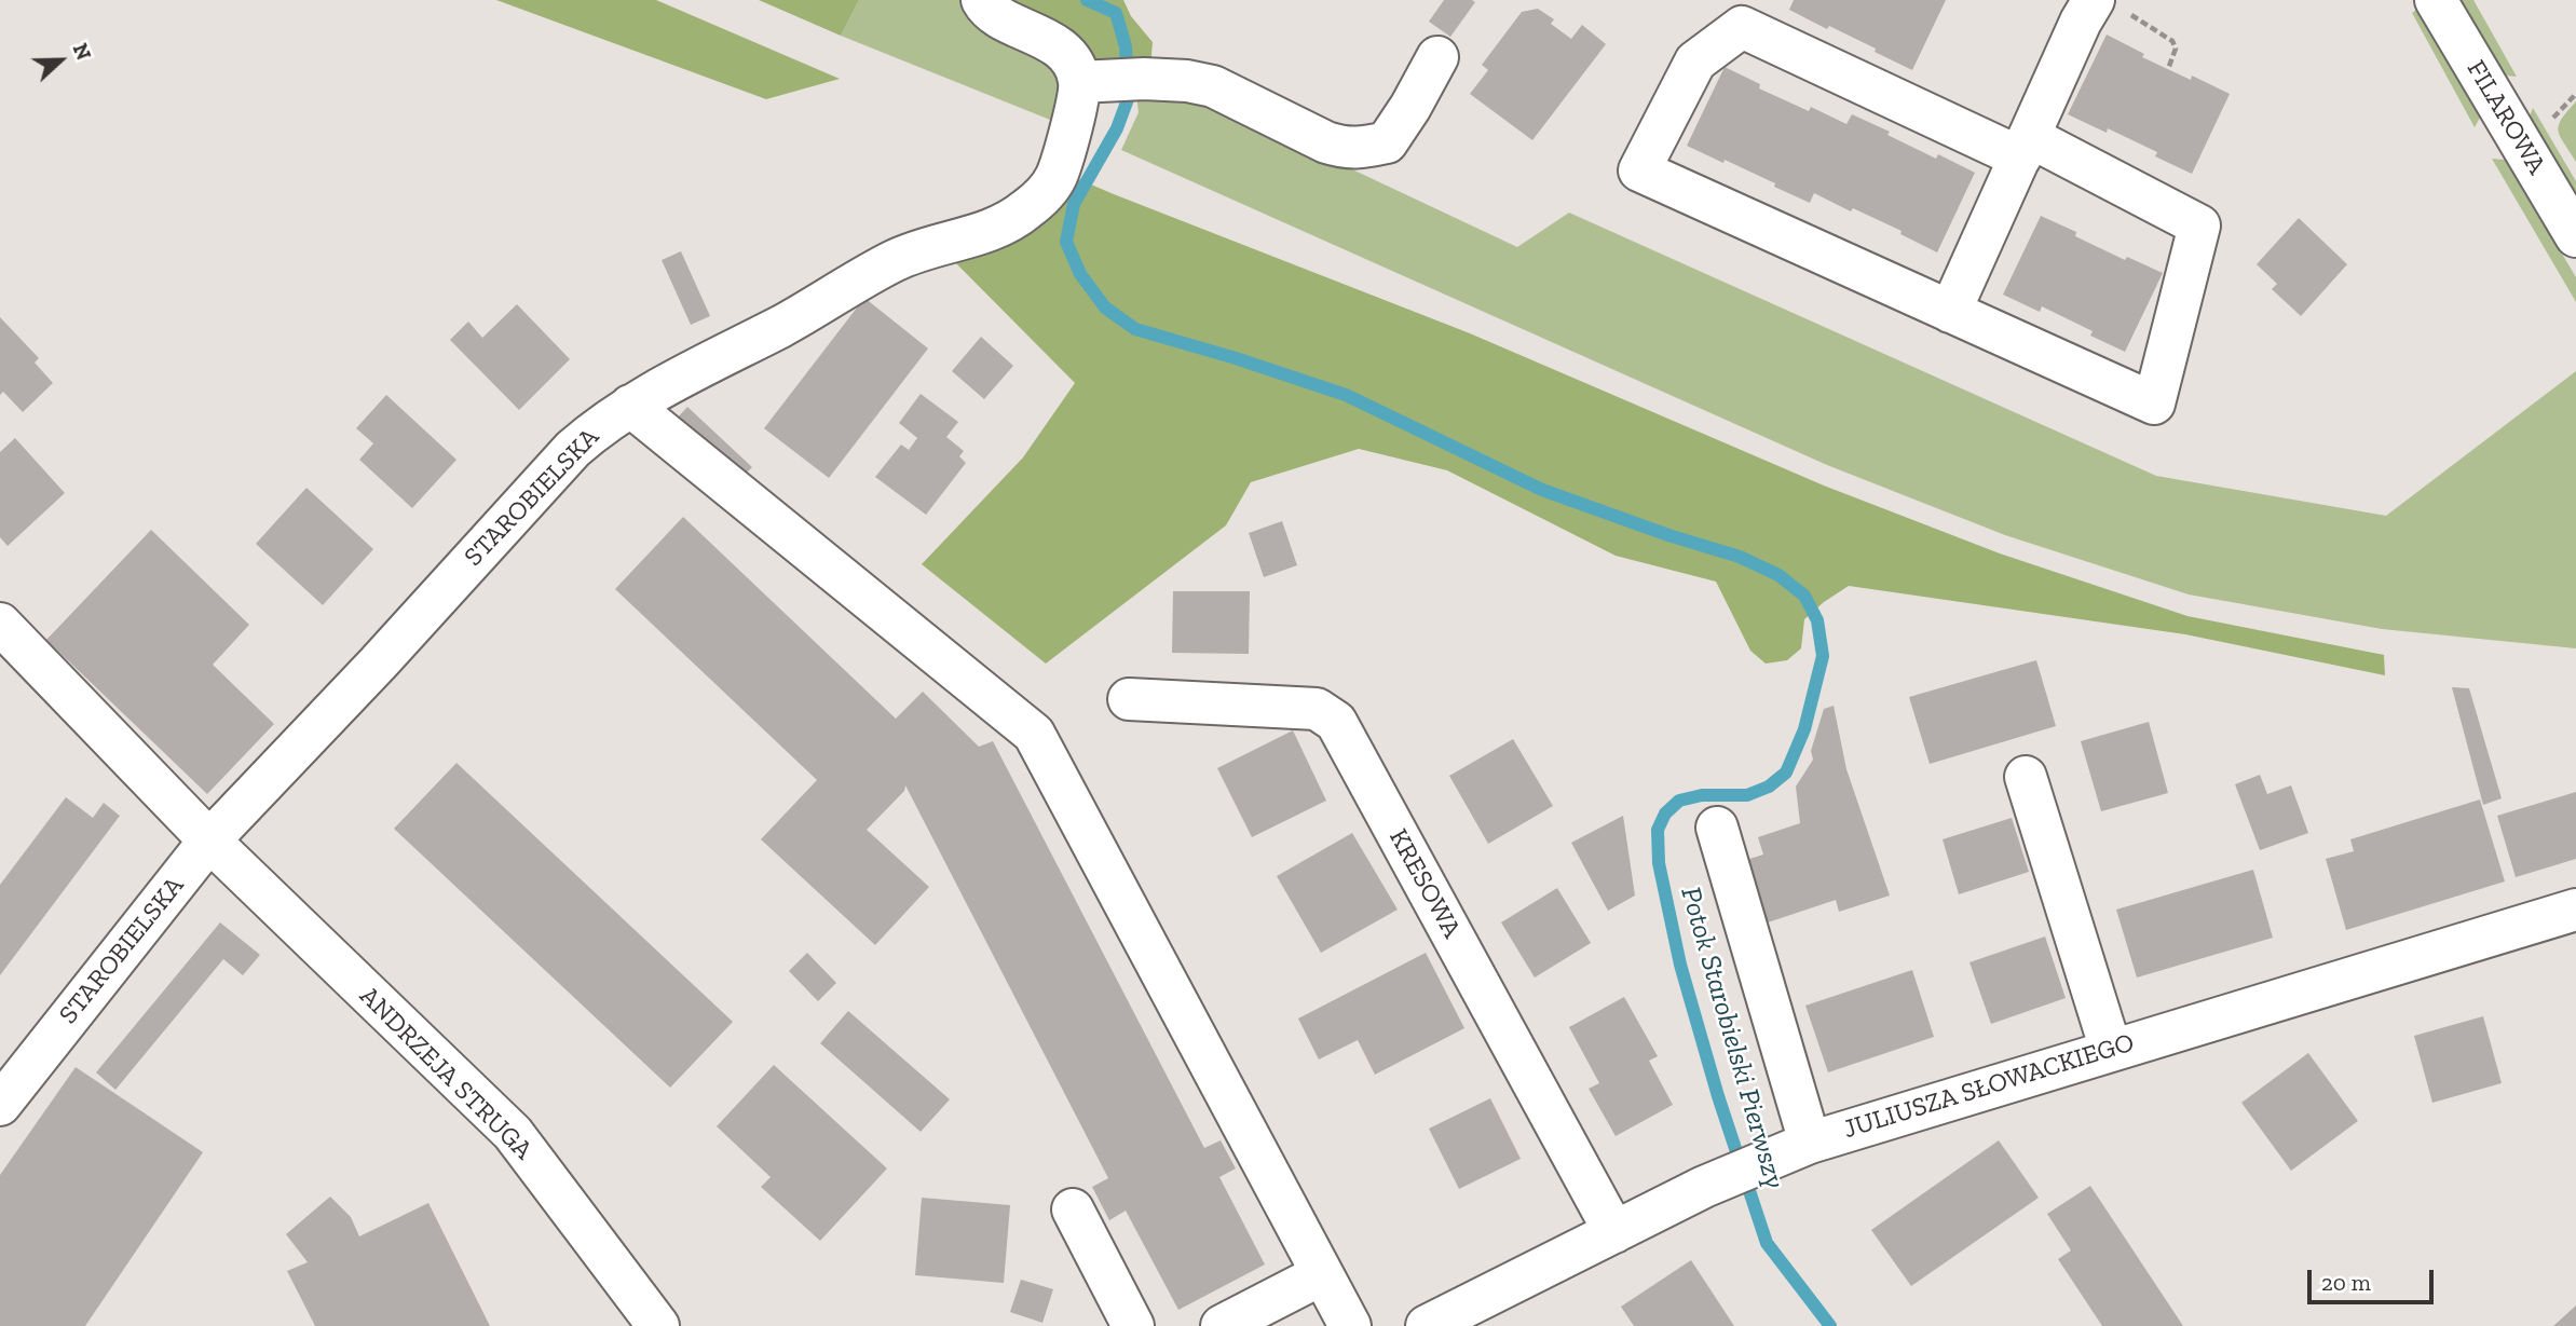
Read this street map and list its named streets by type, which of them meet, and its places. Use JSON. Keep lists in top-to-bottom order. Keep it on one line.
{"streets":{"street":["FILAROWA","STAROBIELSKA","KRESOWA","ANDRZEJA STRUGA","JULIUSZA SŁOWACKIEGO"]},"crossings":[["STAROBIELSKA","ANDRZEJA STRUGA"],["KRESOWA","JULIUSZA SŁOWACKIEGO"]],"water":["Potok Starobielski Pierwszy"],"scale_bar":"20 m","north":"right"}
